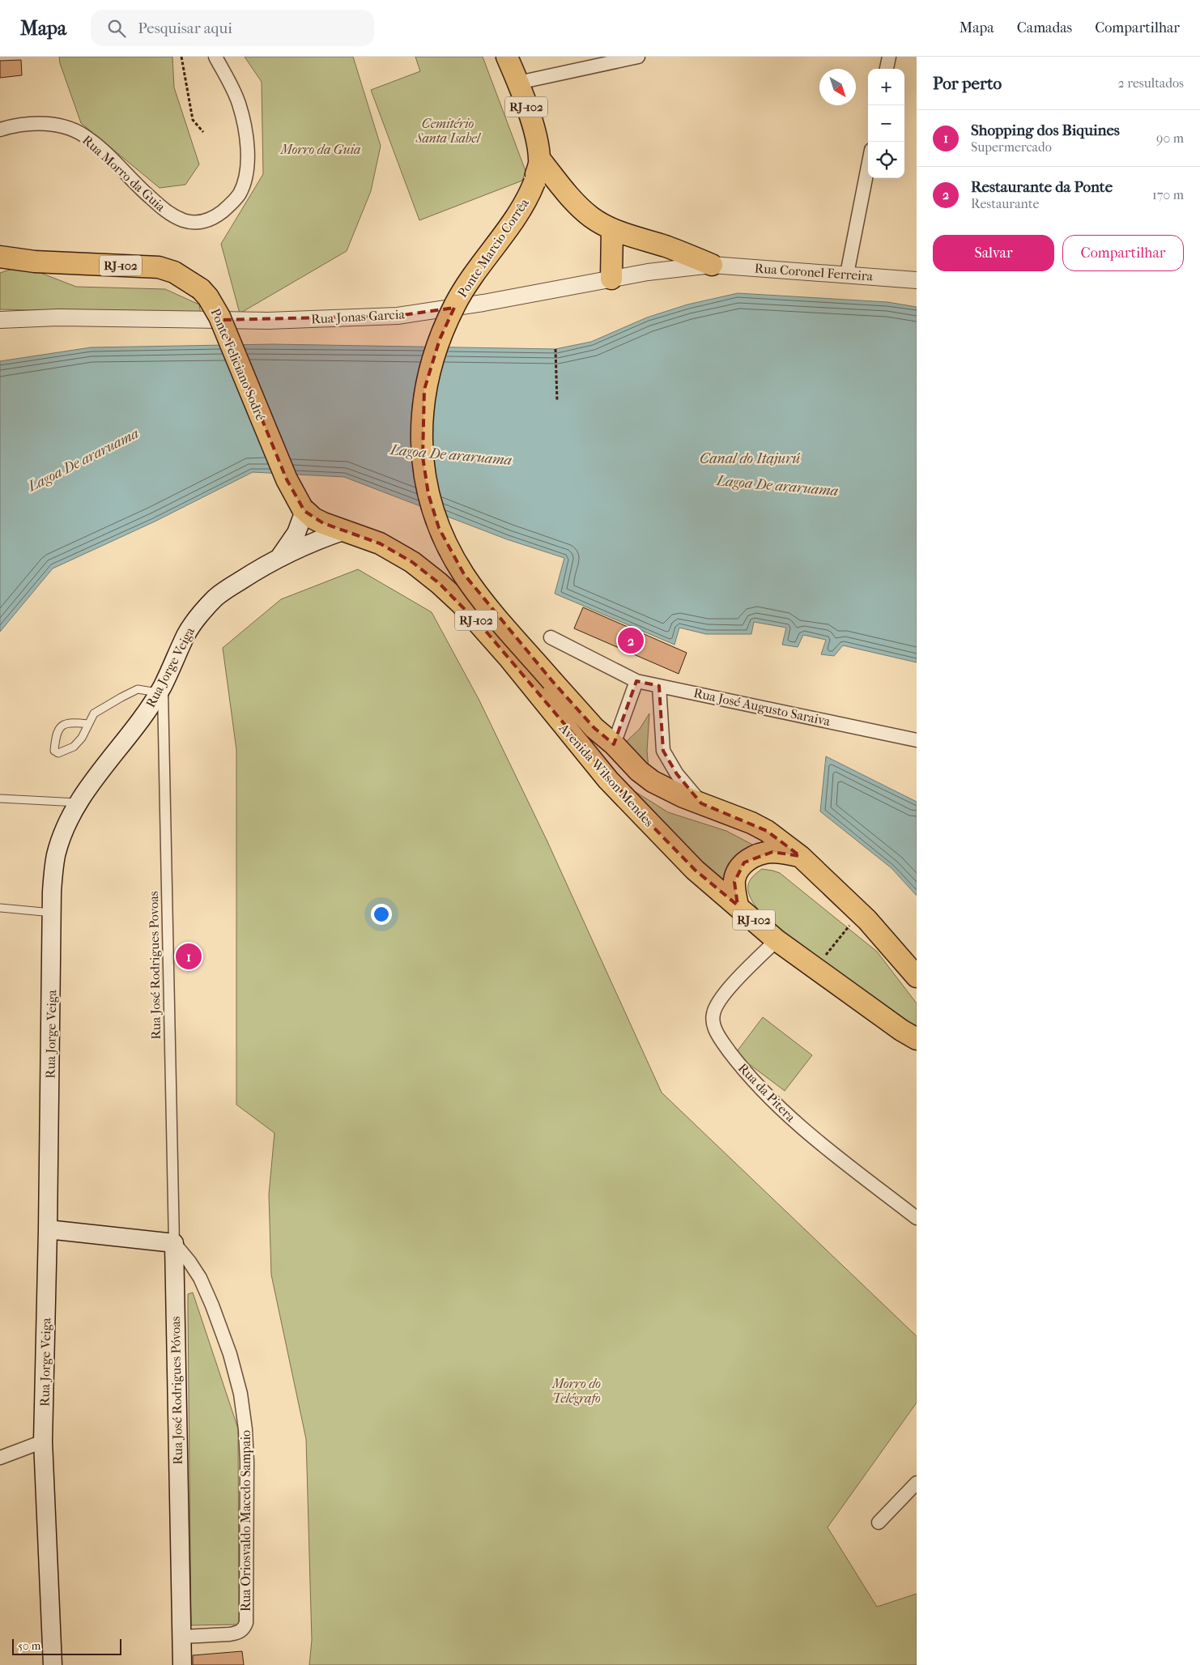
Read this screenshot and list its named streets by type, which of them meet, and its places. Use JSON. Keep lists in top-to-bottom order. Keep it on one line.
{"streets":{"main road":["RJ-102","Ponte Marcio Corrêa","Ponte Feliciano Sodré","Rua Jorge Veiga","Avenida Wilson Mendes","Rua José Rodrigues Póvoas"],"street":["Rua Morro da Guia","Rua Coronel Ferreira","Rua Jonas Garcia","Rua José Augusto Saraiva","Rua José Rodrigues Povoas","Rua da Pitera","Rua Oriosvaldo Macedo Sampaio"]},"crossings":[["RJ-102","Ponte Marcio Corrêa"],["RJ-102","Ponte Feliciano Sodré"],["Ponte Marcio Corrêa","Avenida Wilson Mendes"],["Rua Coronel Ferreira","Rua Jonas Garcia"],["Ponte Feliciano Sodré","Avenida Wilson Mendes"],["Rua Jorge Veiga","Avenida Wilson Mendes"],["Rua Jorge Veiga","Rua José Rodrigues Povoas"],["Avenida Wilson Mendes","Rua da Pitera"],["Rua José Rodrigues Povoas","Rua José Rodrigues Póvoas"],["Rua José Rodrigues Povoas","Rua Oriosvaldo Macedo Sampaio"],["Rua José Rodrigues Póvoas","Rua Oriosvaldo Macedo Sampaio"]],"water":["Lagoa De araruama","Canal do Itajurú"],"parks":["Cemitério Santa Isabel","Morro da Guia","Morro do Telégrafo"],"scale_bar":"50 m","north":"bottom right","page":{"header":"Mapa","search":"Pesquisar aqui","nav":["Mapa","Camadas","Compartilhar"],"heading":["Por perto","2 resultados"],"map_buttons":["+","−"],"list":[{"mark":"1","name":"Shopping dos Biquines","note":"Supermercado","value":"90 m"},{"mark":"2","name":"Restaurante da Ponte","note":"Restaurante","value":"170 m"}],"buttons":["Salvar","Compartilhar"],"pins":["2","1"],"scale":"50 m"}}
